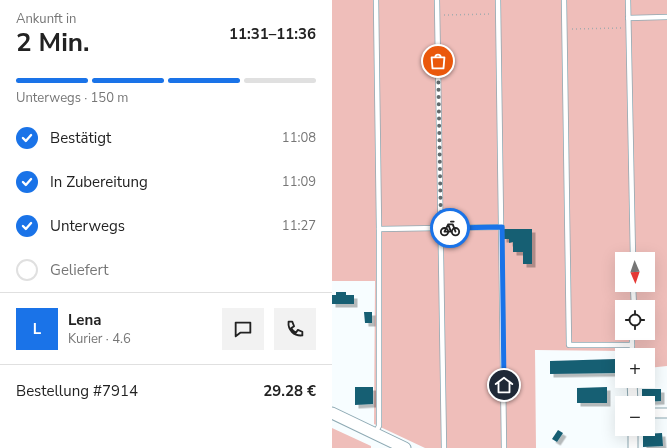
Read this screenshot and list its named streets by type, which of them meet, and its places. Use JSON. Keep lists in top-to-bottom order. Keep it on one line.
{"north":"bottom","page":{"heading":["2 Min.","Ankunft in","11:31–11:36"],"panel":["Lena","Kurier · 4.6","Bestellung #7914","29.28 €"],"bar":"Unterwegs · 150 m","list":[["Bestätigt","11:08"],["In Zubereitung","11:09"],["Unterwegs","11:27"],"Geliefert"],"map_buttons":["+","−"],"round":"L"}}
